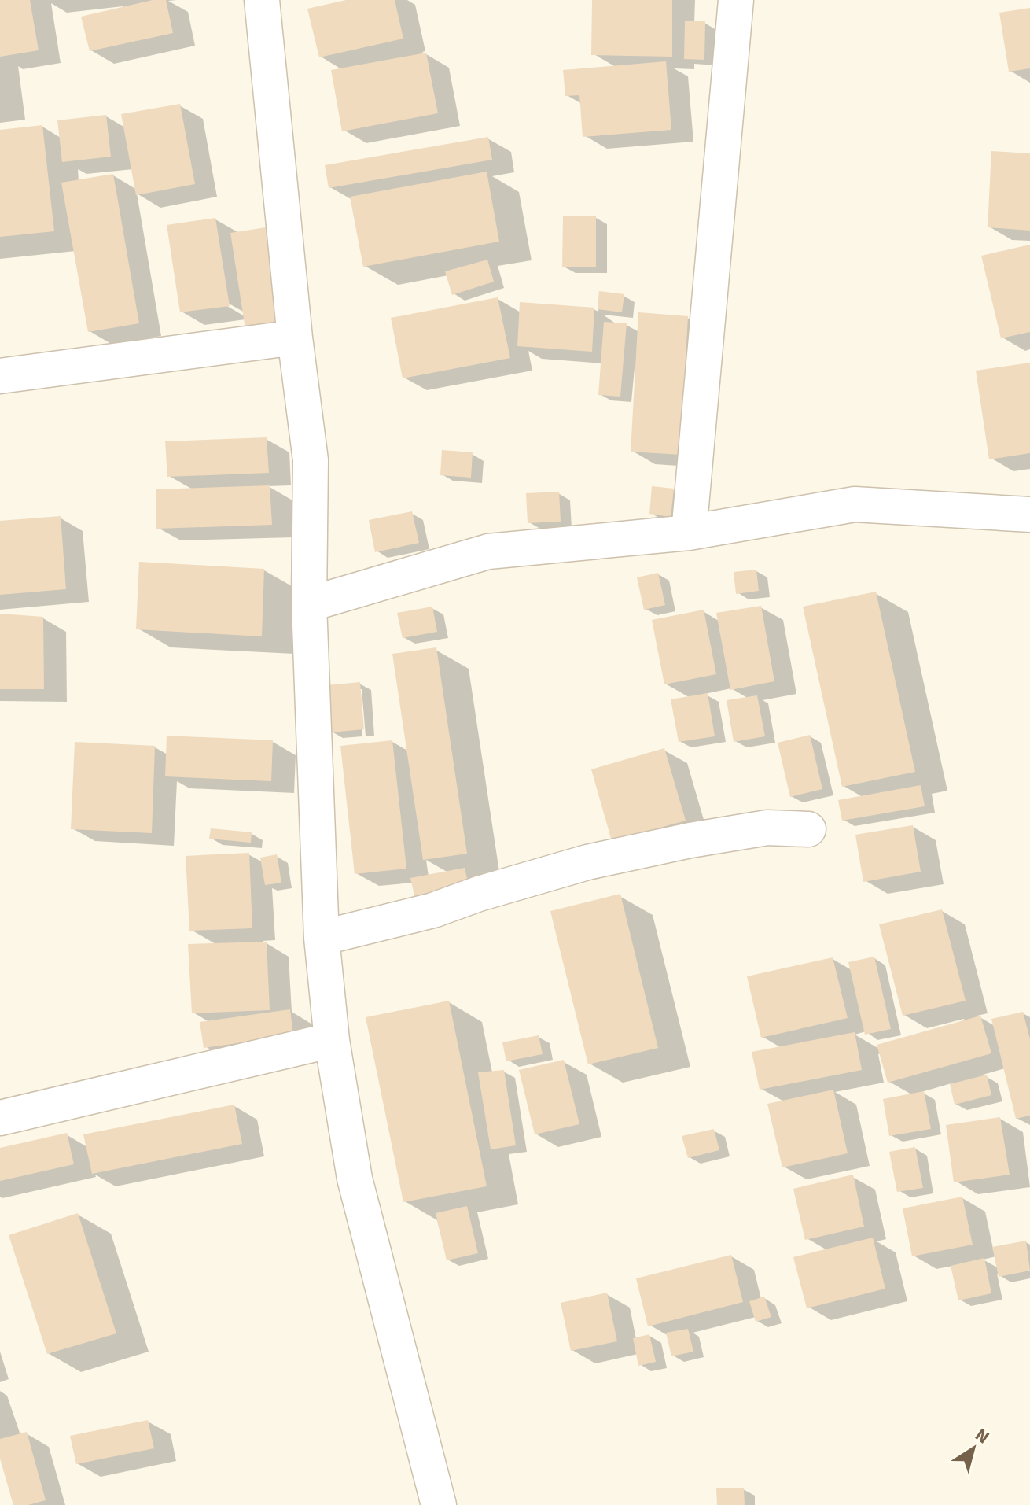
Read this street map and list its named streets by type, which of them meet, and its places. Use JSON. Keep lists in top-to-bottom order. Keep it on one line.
{"north":"top right"}
